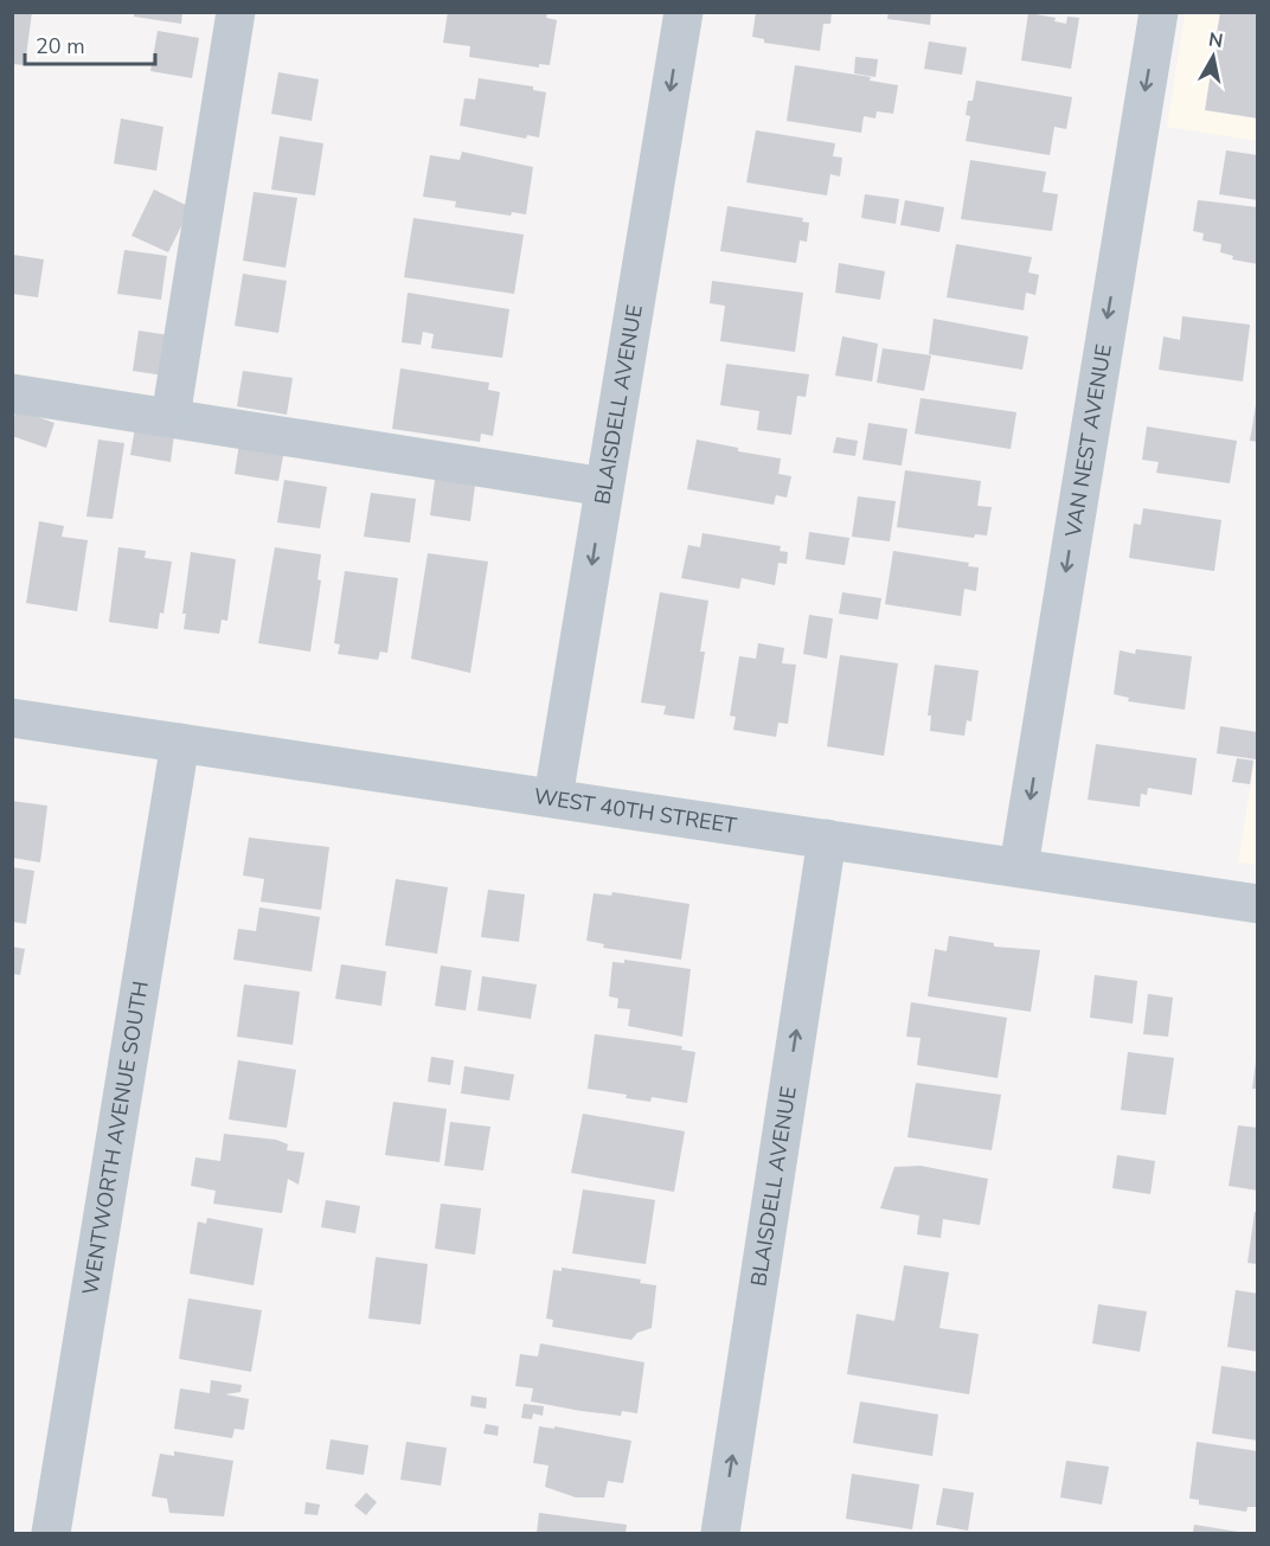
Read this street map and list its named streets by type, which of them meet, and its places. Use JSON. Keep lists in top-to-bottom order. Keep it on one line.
{"streets":{"street":["BLAISDELL AVENUE","VAN NEST AVENUE","WEST 40TH STREET","WENTWORTH AVENUE SOUTH"]},"crossings":[["BLAISDELL AVENUE","WEST 40TH STREET"],["VAN NEST AVENUE","WEST 40TH STREET"],["WEST 40TH STREET","WENTWORTH AVENUE SOUTH"]],"one_way":["VAN NEST AVENUE"],"scale_bar":"20 m","north":"top"}
